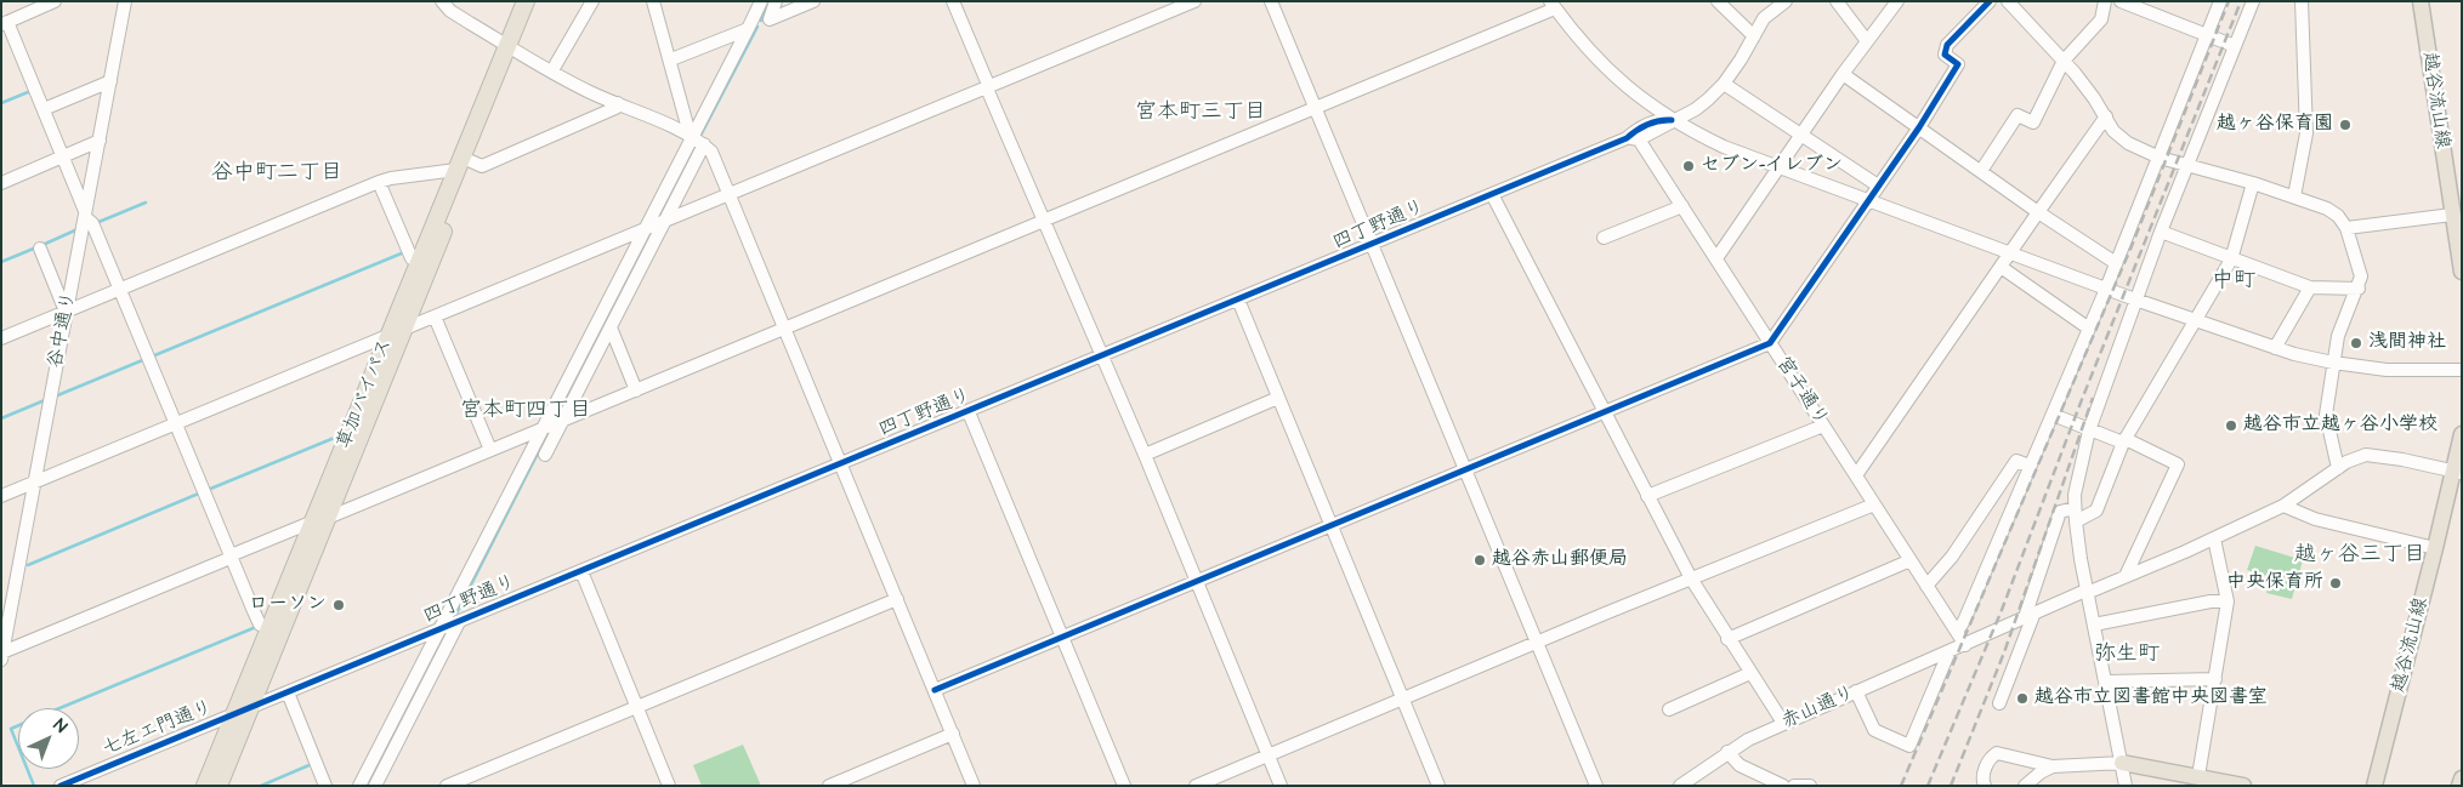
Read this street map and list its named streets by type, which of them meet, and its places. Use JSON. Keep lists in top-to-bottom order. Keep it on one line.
{"streets":{"highway":["草加バイパス"],"main road":["越谷流山線"],"street":["四丁野通り","谷中通り","宮子通り","赤山通り","七左エ門通り"]},"crossings":[["越谷流山線","赤山通り"],["四丁野通り","宮子通り"],["四丁野通り","草加バイパス"],["四丁野通り","七左エ門通り"],["宮子通り","赤山通り"],["草加バイパス","七左エ門通り"]],"districts":["宮本町三丁目","谷中町二丁目","中町","宮本町四丁目","越ヶ谷三丁目","弥生町"],"places":["越ヶ谷保育園","セブン-イレブン","浅間神社","越谷市立越ヶ谷小学校","越谷赤山郵便局","中央保育所","ローソン","越谷市立図書館中央図書室"],"north":"top right"}
